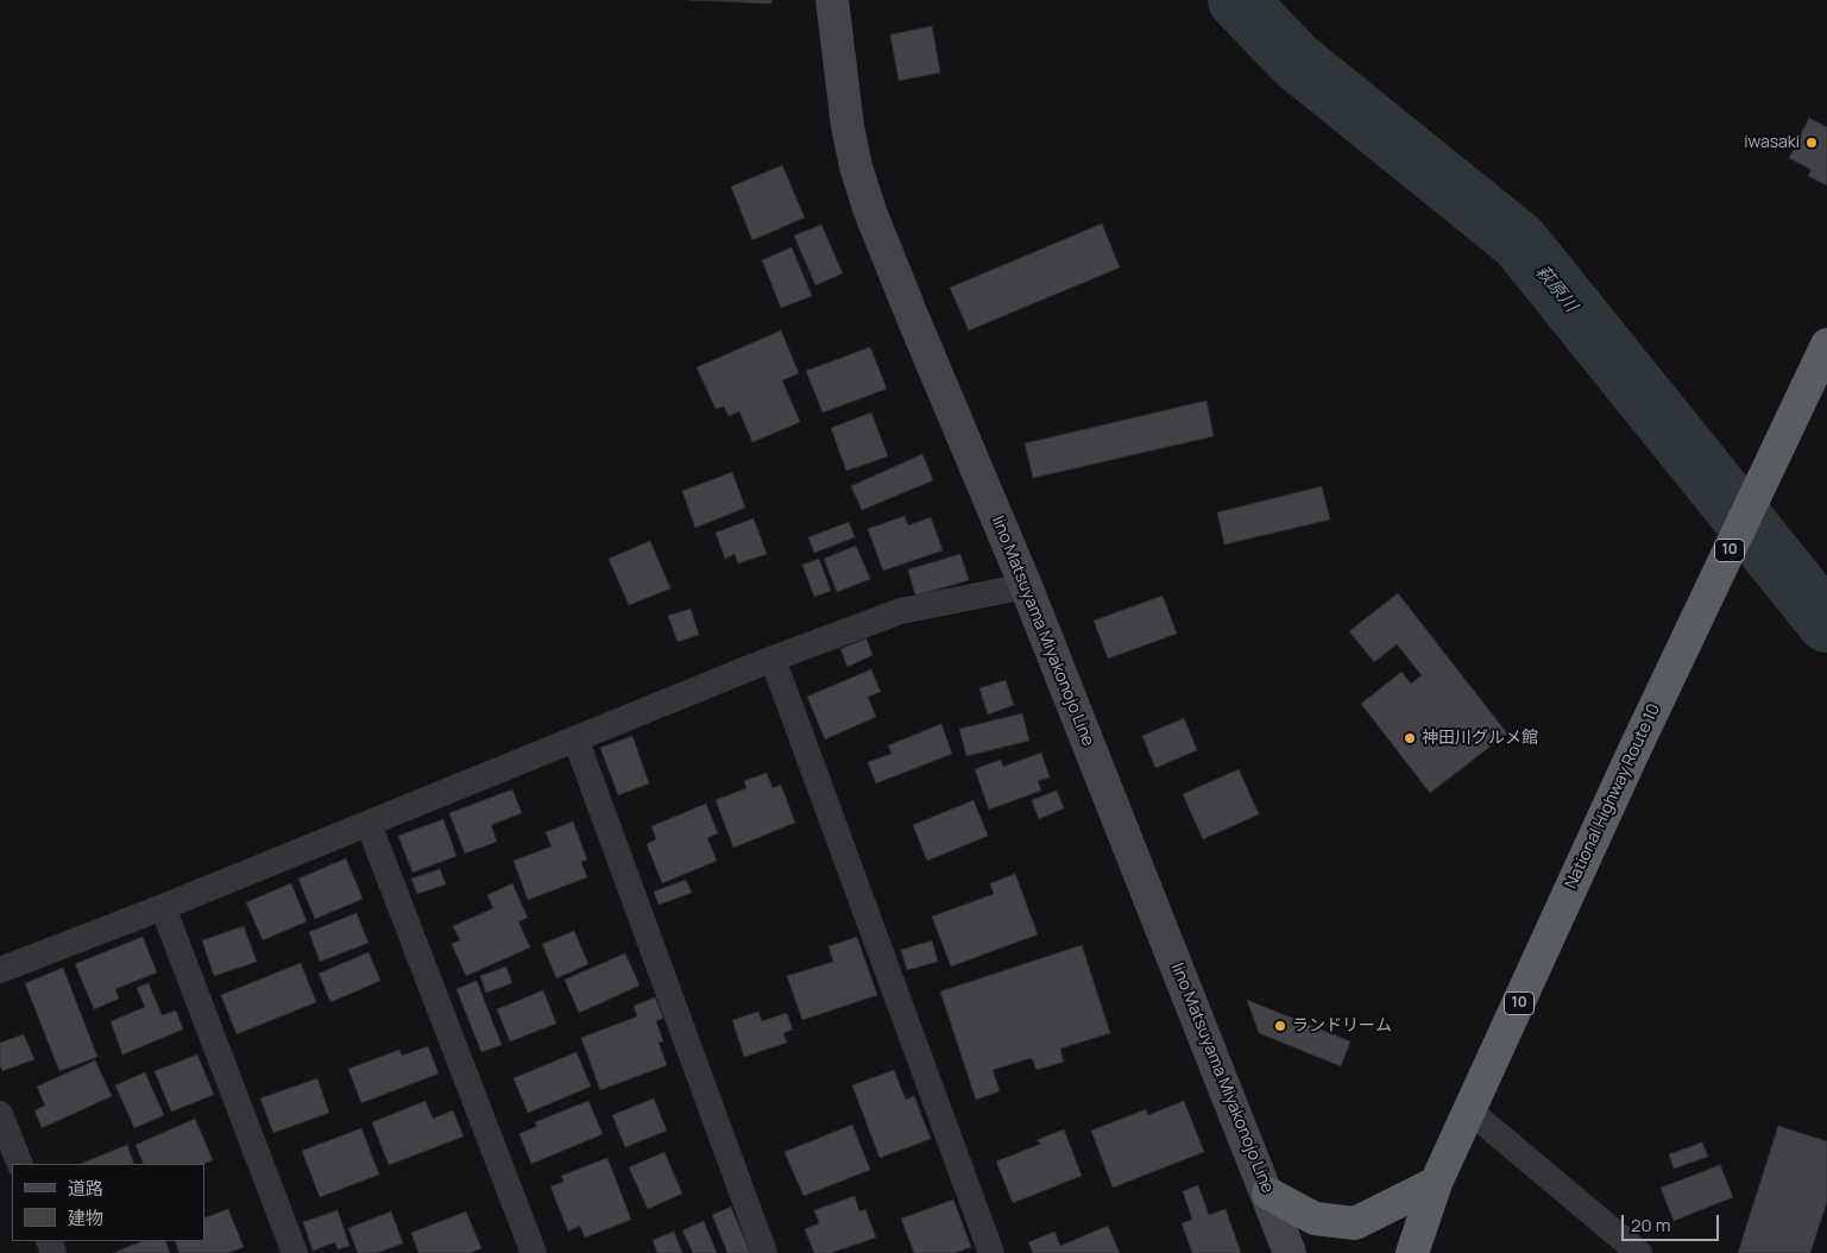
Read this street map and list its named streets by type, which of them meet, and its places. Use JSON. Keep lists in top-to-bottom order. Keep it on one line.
{"streets":{"highway":["10","National Highway Route 10"],"main road":["Iino Matsuyama Miyakonojo Line"]},"water":["萩原川"],"places":["iwasaki","神田川グルメ館","ランドリーム"],"legend":["道路","建物"],"scale_bar":"20 m"}
